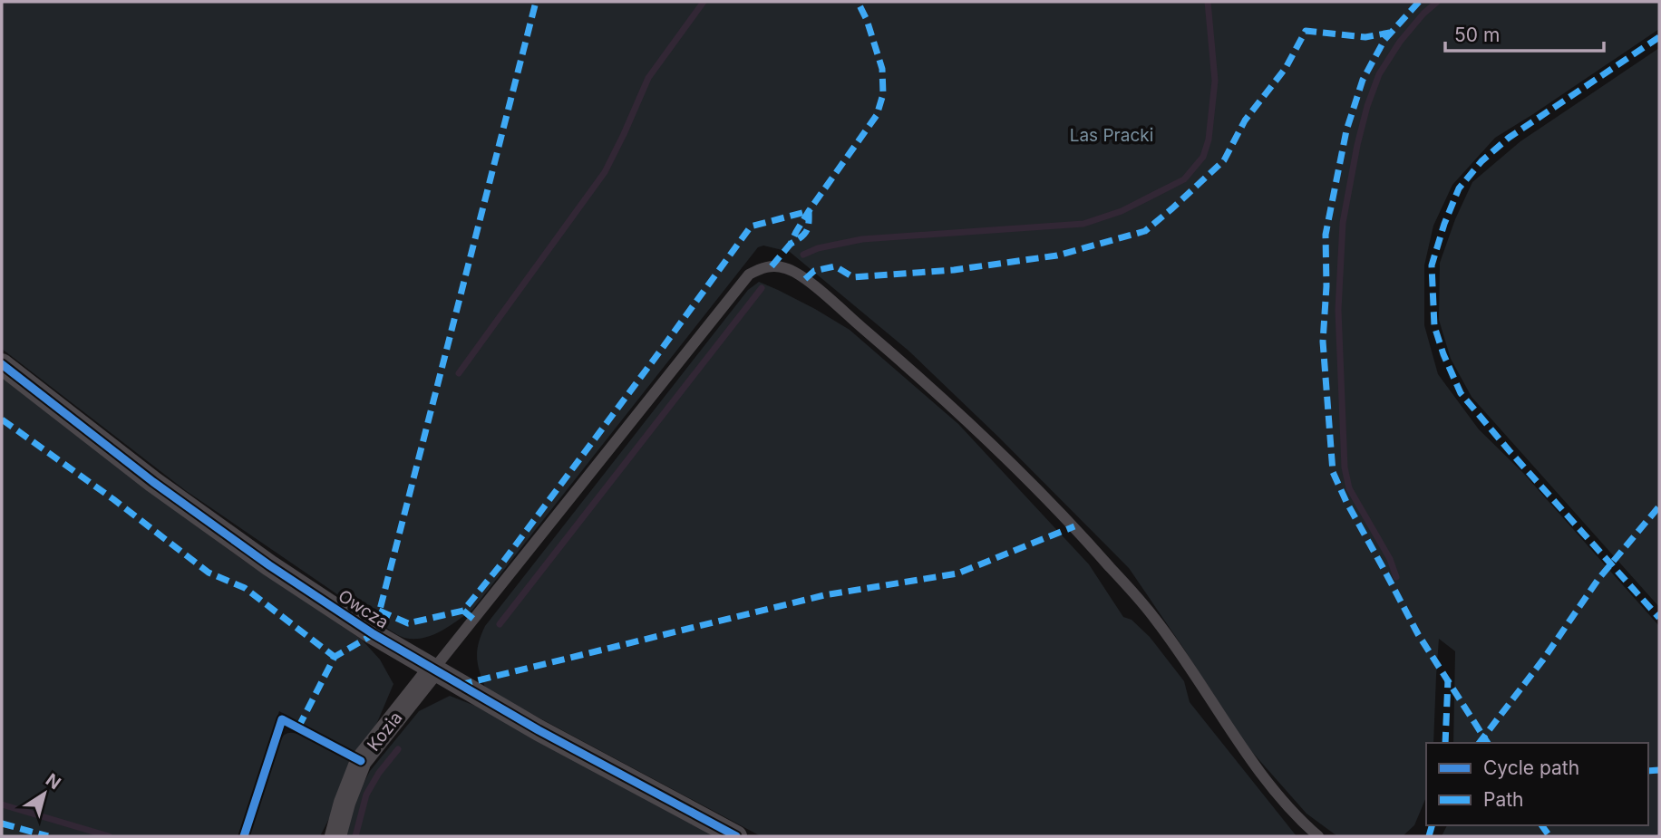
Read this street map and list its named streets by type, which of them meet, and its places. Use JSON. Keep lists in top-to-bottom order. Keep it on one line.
{"streets":{"street":["Owcza","Kozia"]},"crossings":[["Owcza","Kozia"]],"parks":["Las Pracki"],"legend":["Cycle path","Path"],"scale_bar":"50 m","north":"top right"}
